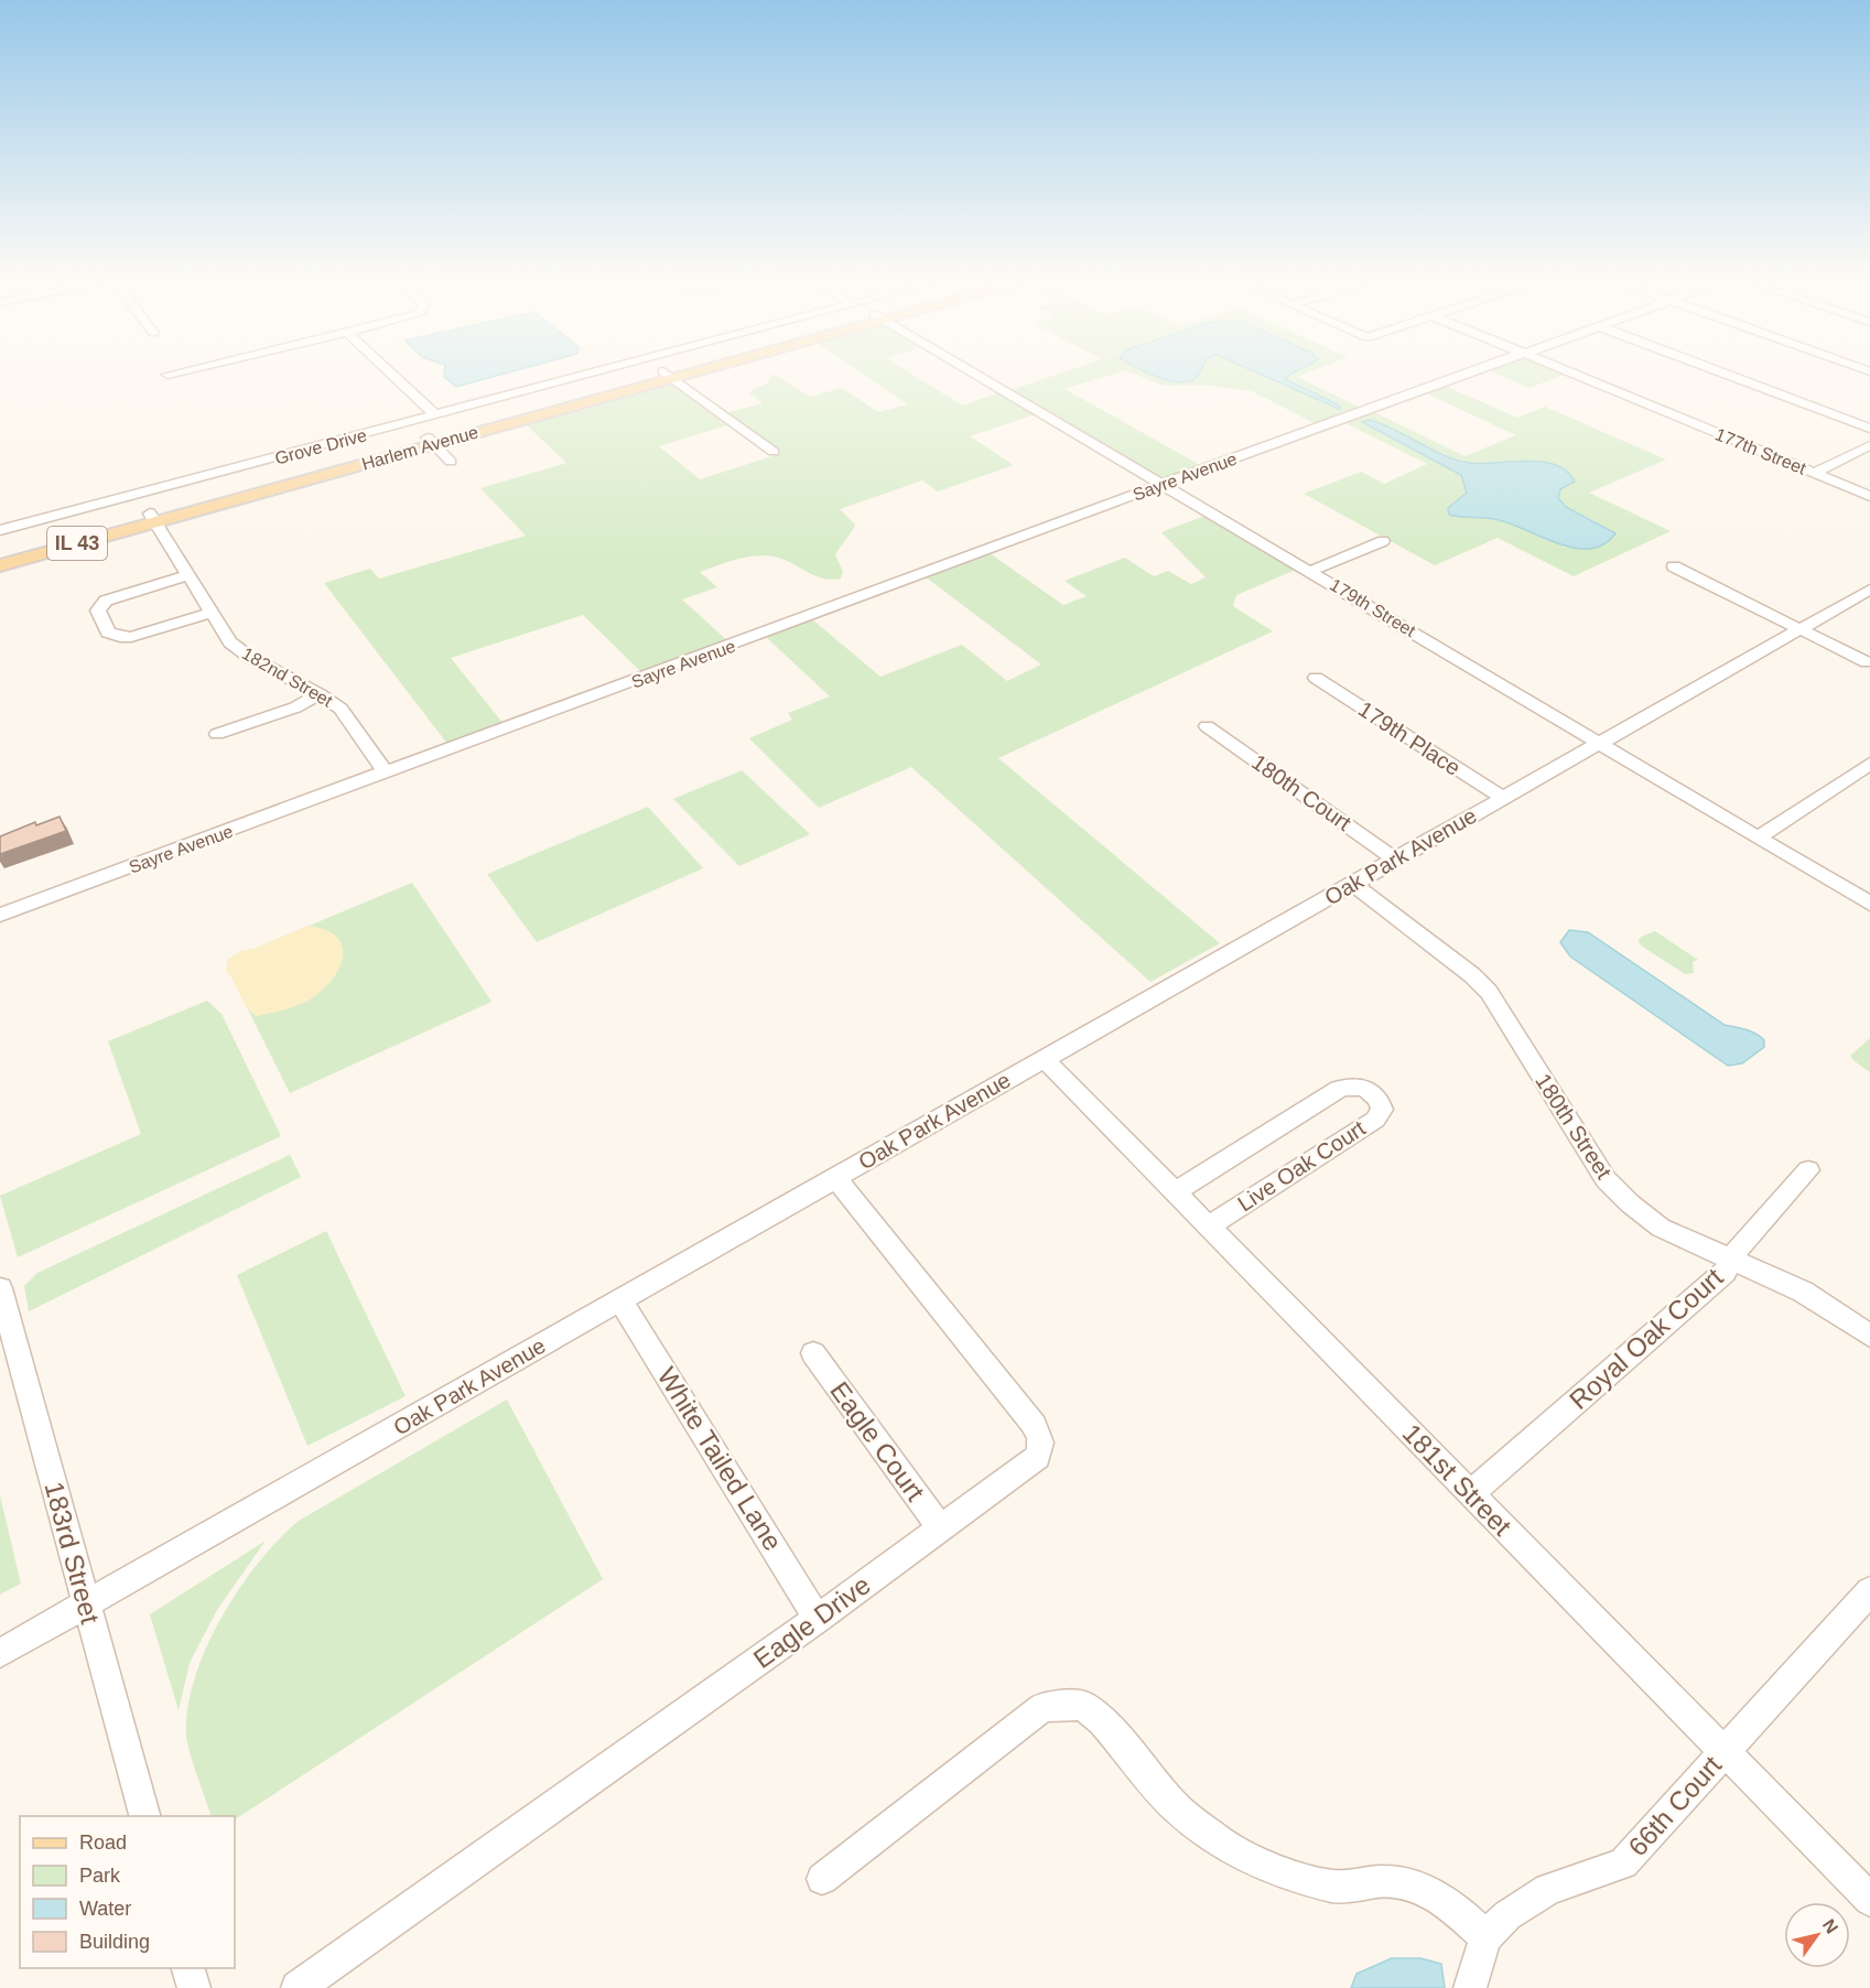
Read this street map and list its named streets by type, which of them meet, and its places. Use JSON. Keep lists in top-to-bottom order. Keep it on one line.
{"streets":{"main road":["Harlem Avenue","IL 43"],"street":["Grove Drive","177th Street","Sayre Avenue","179th Street","182nd Street","179th Place","180th Court","Oak Park Avenue","180th Street","Live Oak Court","Royal Oak Court","Eagle Court","White Tailed Lane","181st Street","183rd Street","Eagle Drive","66th Court"]},"crossings":[["Harlem Avenue","182nd Street"],["Sayre Avenue","179th Street"],["Sayre Avenue","182nd Street"],["179th Street","Oak Park Avenue"],["179th Place","Oak Park Avenue"],["180th Court","Oak Park Avenue"],["Oak Park Avenue","180th Street"],["Oak Park Avenue","White Tailed Lane"],["Oak Park Avenue","181st Street"],["Oak Park Avenue","183rd Street"],["Oak Park Avenue","Eagle Drive"],["180th Street","Royal Oak Court"],["Live Oak Court","181st Street"],["Royal Oak Court","181st Street"],["Eagle Court","Eagle Drive"],["White Tailed Lane","Eagle Drive"],["181st Street","66th Court"]],"legend":["Road","Park","Water","Building"],"north":"top right"}
